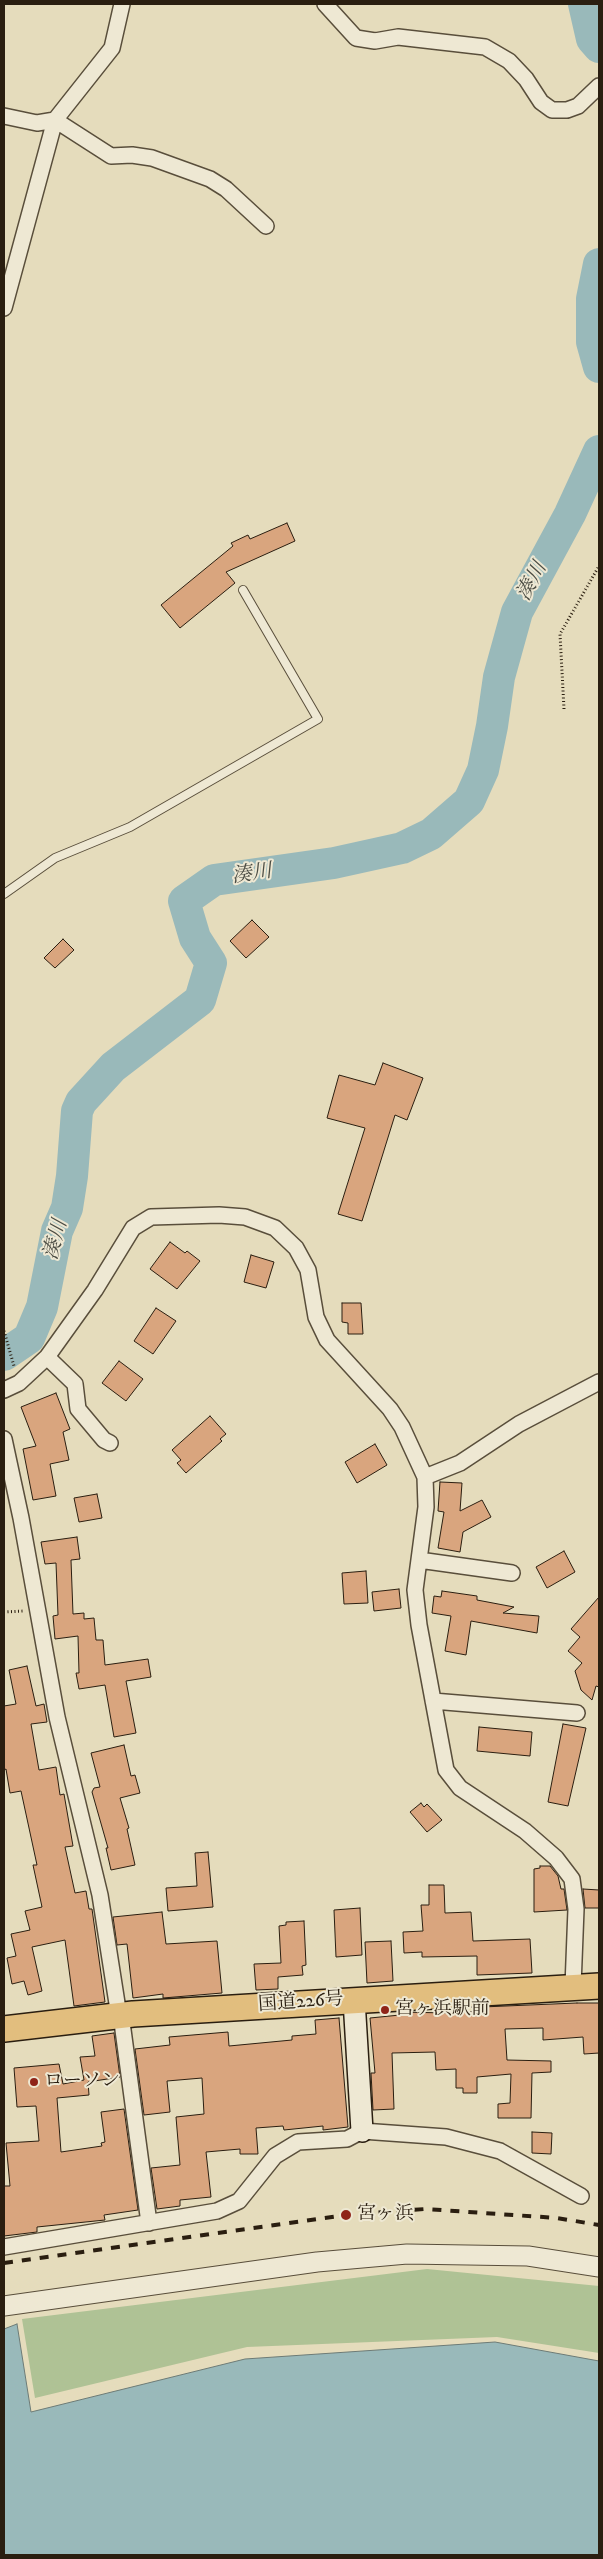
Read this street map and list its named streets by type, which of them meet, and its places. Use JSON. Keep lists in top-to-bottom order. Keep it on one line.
{"streets":{"highway":["国道226号"]},"water":["湊川"],"places":["宮ヶ浜駅前","ローソン","宮ヶ浜"]}
